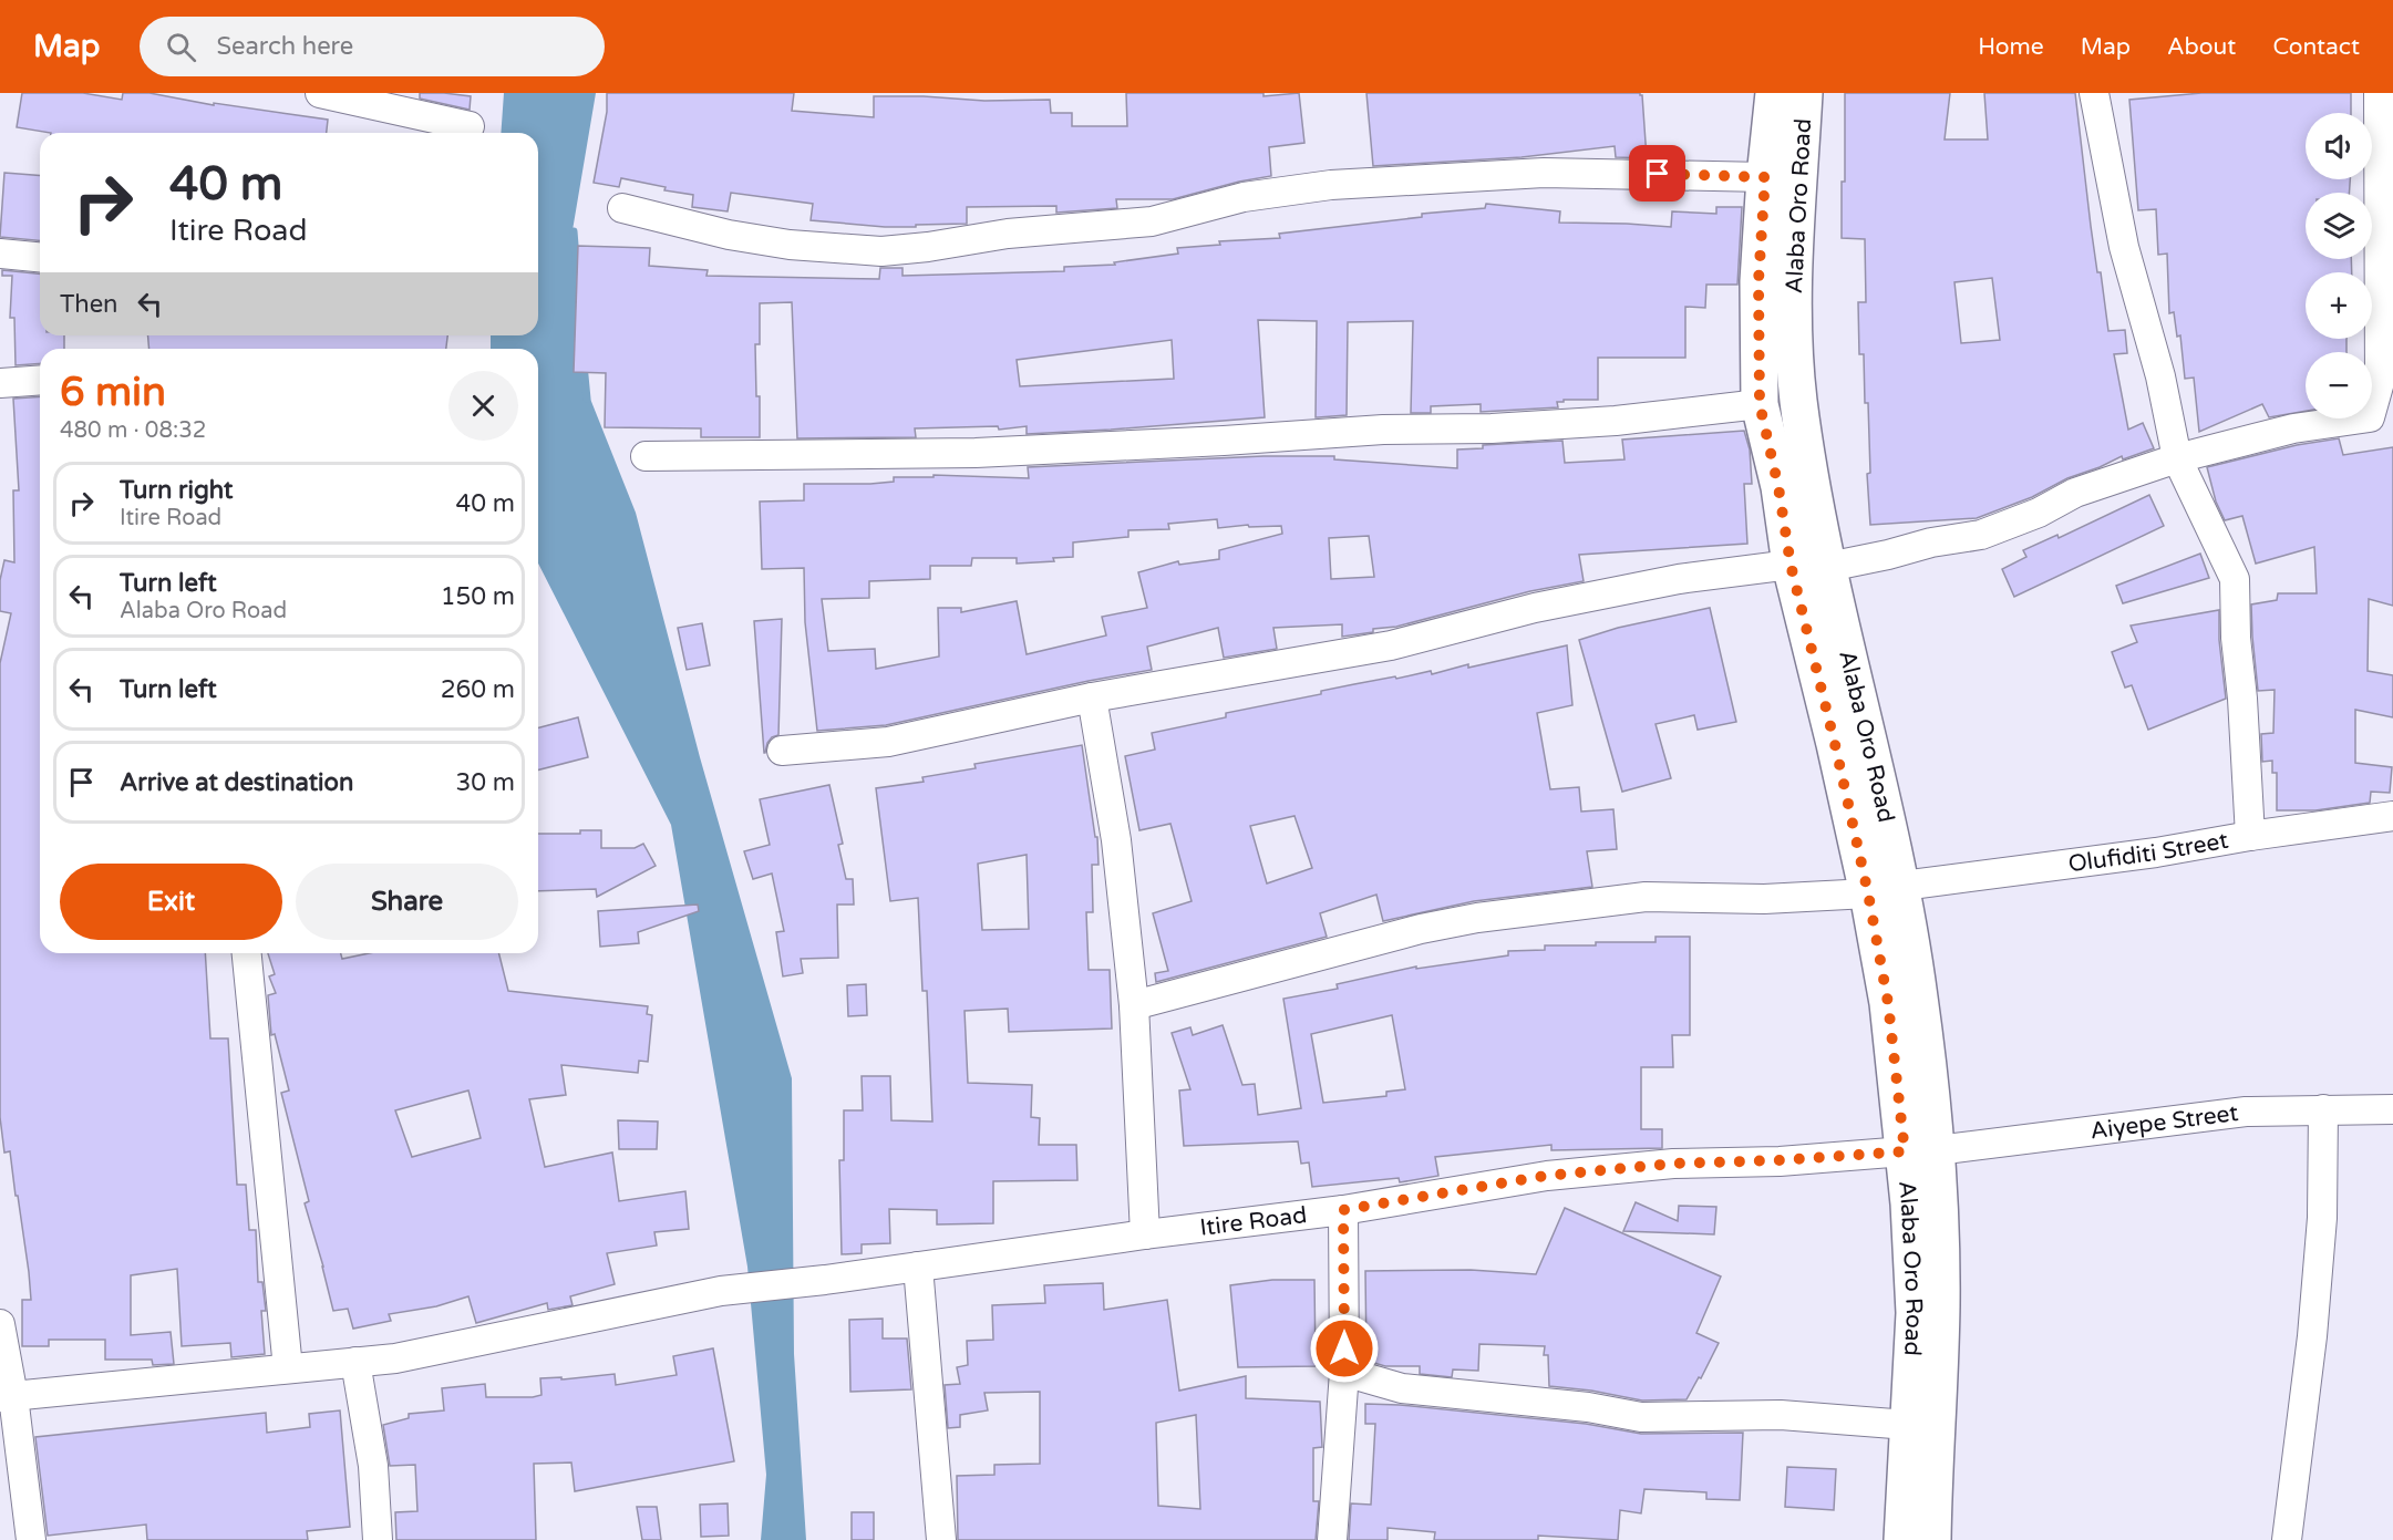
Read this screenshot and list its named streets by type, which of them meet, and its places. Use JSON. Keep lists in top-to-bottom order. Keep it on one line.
{"streets":{"main road":["Alaba Oro Road"],"street":["Olufiditi Street","Aiyepe Street","Itire Road"]},"crossings":[["Alaba Oro Road","Olufiditi Street"],["Alaba Oro Road","Aiyepe Street"],["Alaba Oro Road","Itire Road"],["Aiyepe Street","Itire Road"]],"page":{"header":"Map","search":"Search here","nav":["Home","Map","About","Contact"],"map_buttons":["+","−"],"turn":["40 m","Itire Road"],"then":"Then","heading":["6 min","480 m · 08:32"],"list":[{"name":"Turn right","note":"Itire Road","value":"40 m"},{"name":"Turn left","note":"Alaba Oro Road","value":"150 m"},{"name":"Turn left","value":"260 m"},{"name":"Arrive at destination","value":"30 m"}],"buttons":["Exit","Share"]}}
